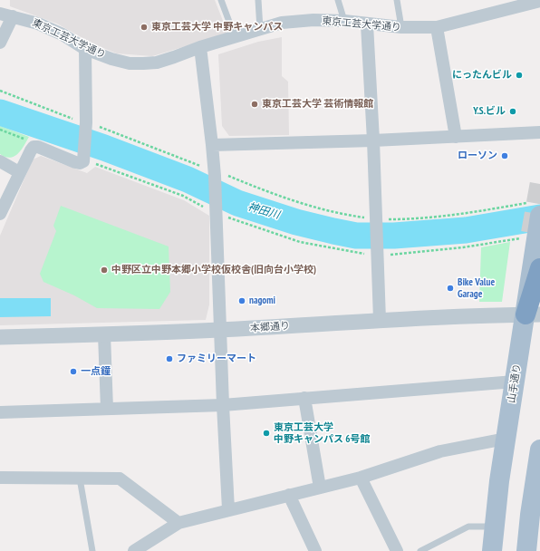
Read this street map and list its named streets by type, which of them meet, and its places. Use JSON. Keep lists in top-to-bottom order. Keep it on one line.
{"streets":{"main road":["山手通り"],"street":["東京工芸大学通り","本郷通り"]},"crossings":[["本郷通り","山手通り"]],"water":["神田川"],"places":["東京工芸大学 中野キャンパス","にったんビル","東京工芸大学 芸術情報館","Y.S.ビル","ローソン","中野区立中野本郷小学校仮校舎(旧向台小学校)","Bike Value Garage","nagomi","ファミリーマート","一点鐘","東京工芸大学 中野キャンパス 6号館"]}
